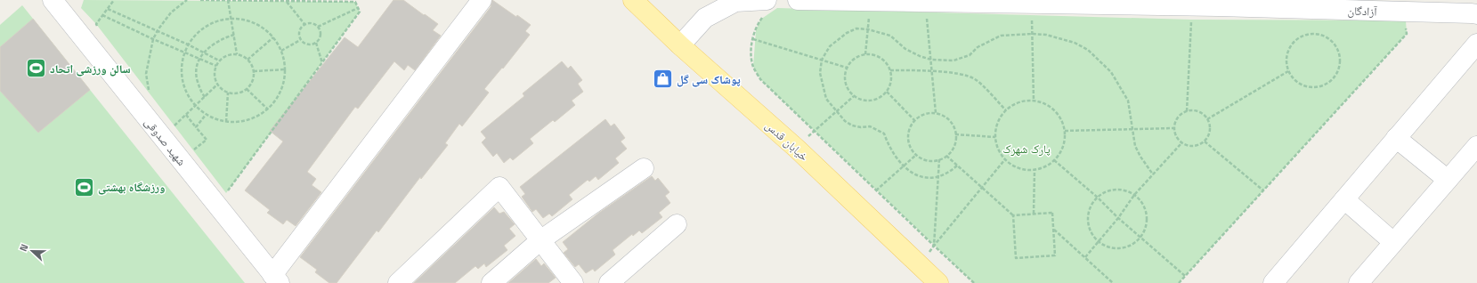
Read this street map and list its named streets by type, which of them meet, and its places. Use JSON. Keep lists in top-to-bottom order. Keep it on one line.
{"streets":{"main road":["خیابان قدس"],"street":["آزادگان","شهید صدوقی"]},"parks":["پارک شهرک"],"places":{"sports":["سالن ورزشی اتحاد","ورزشگاه بهشتی"],"shop":["پوشاک سی گل"]},"north":"left"}
